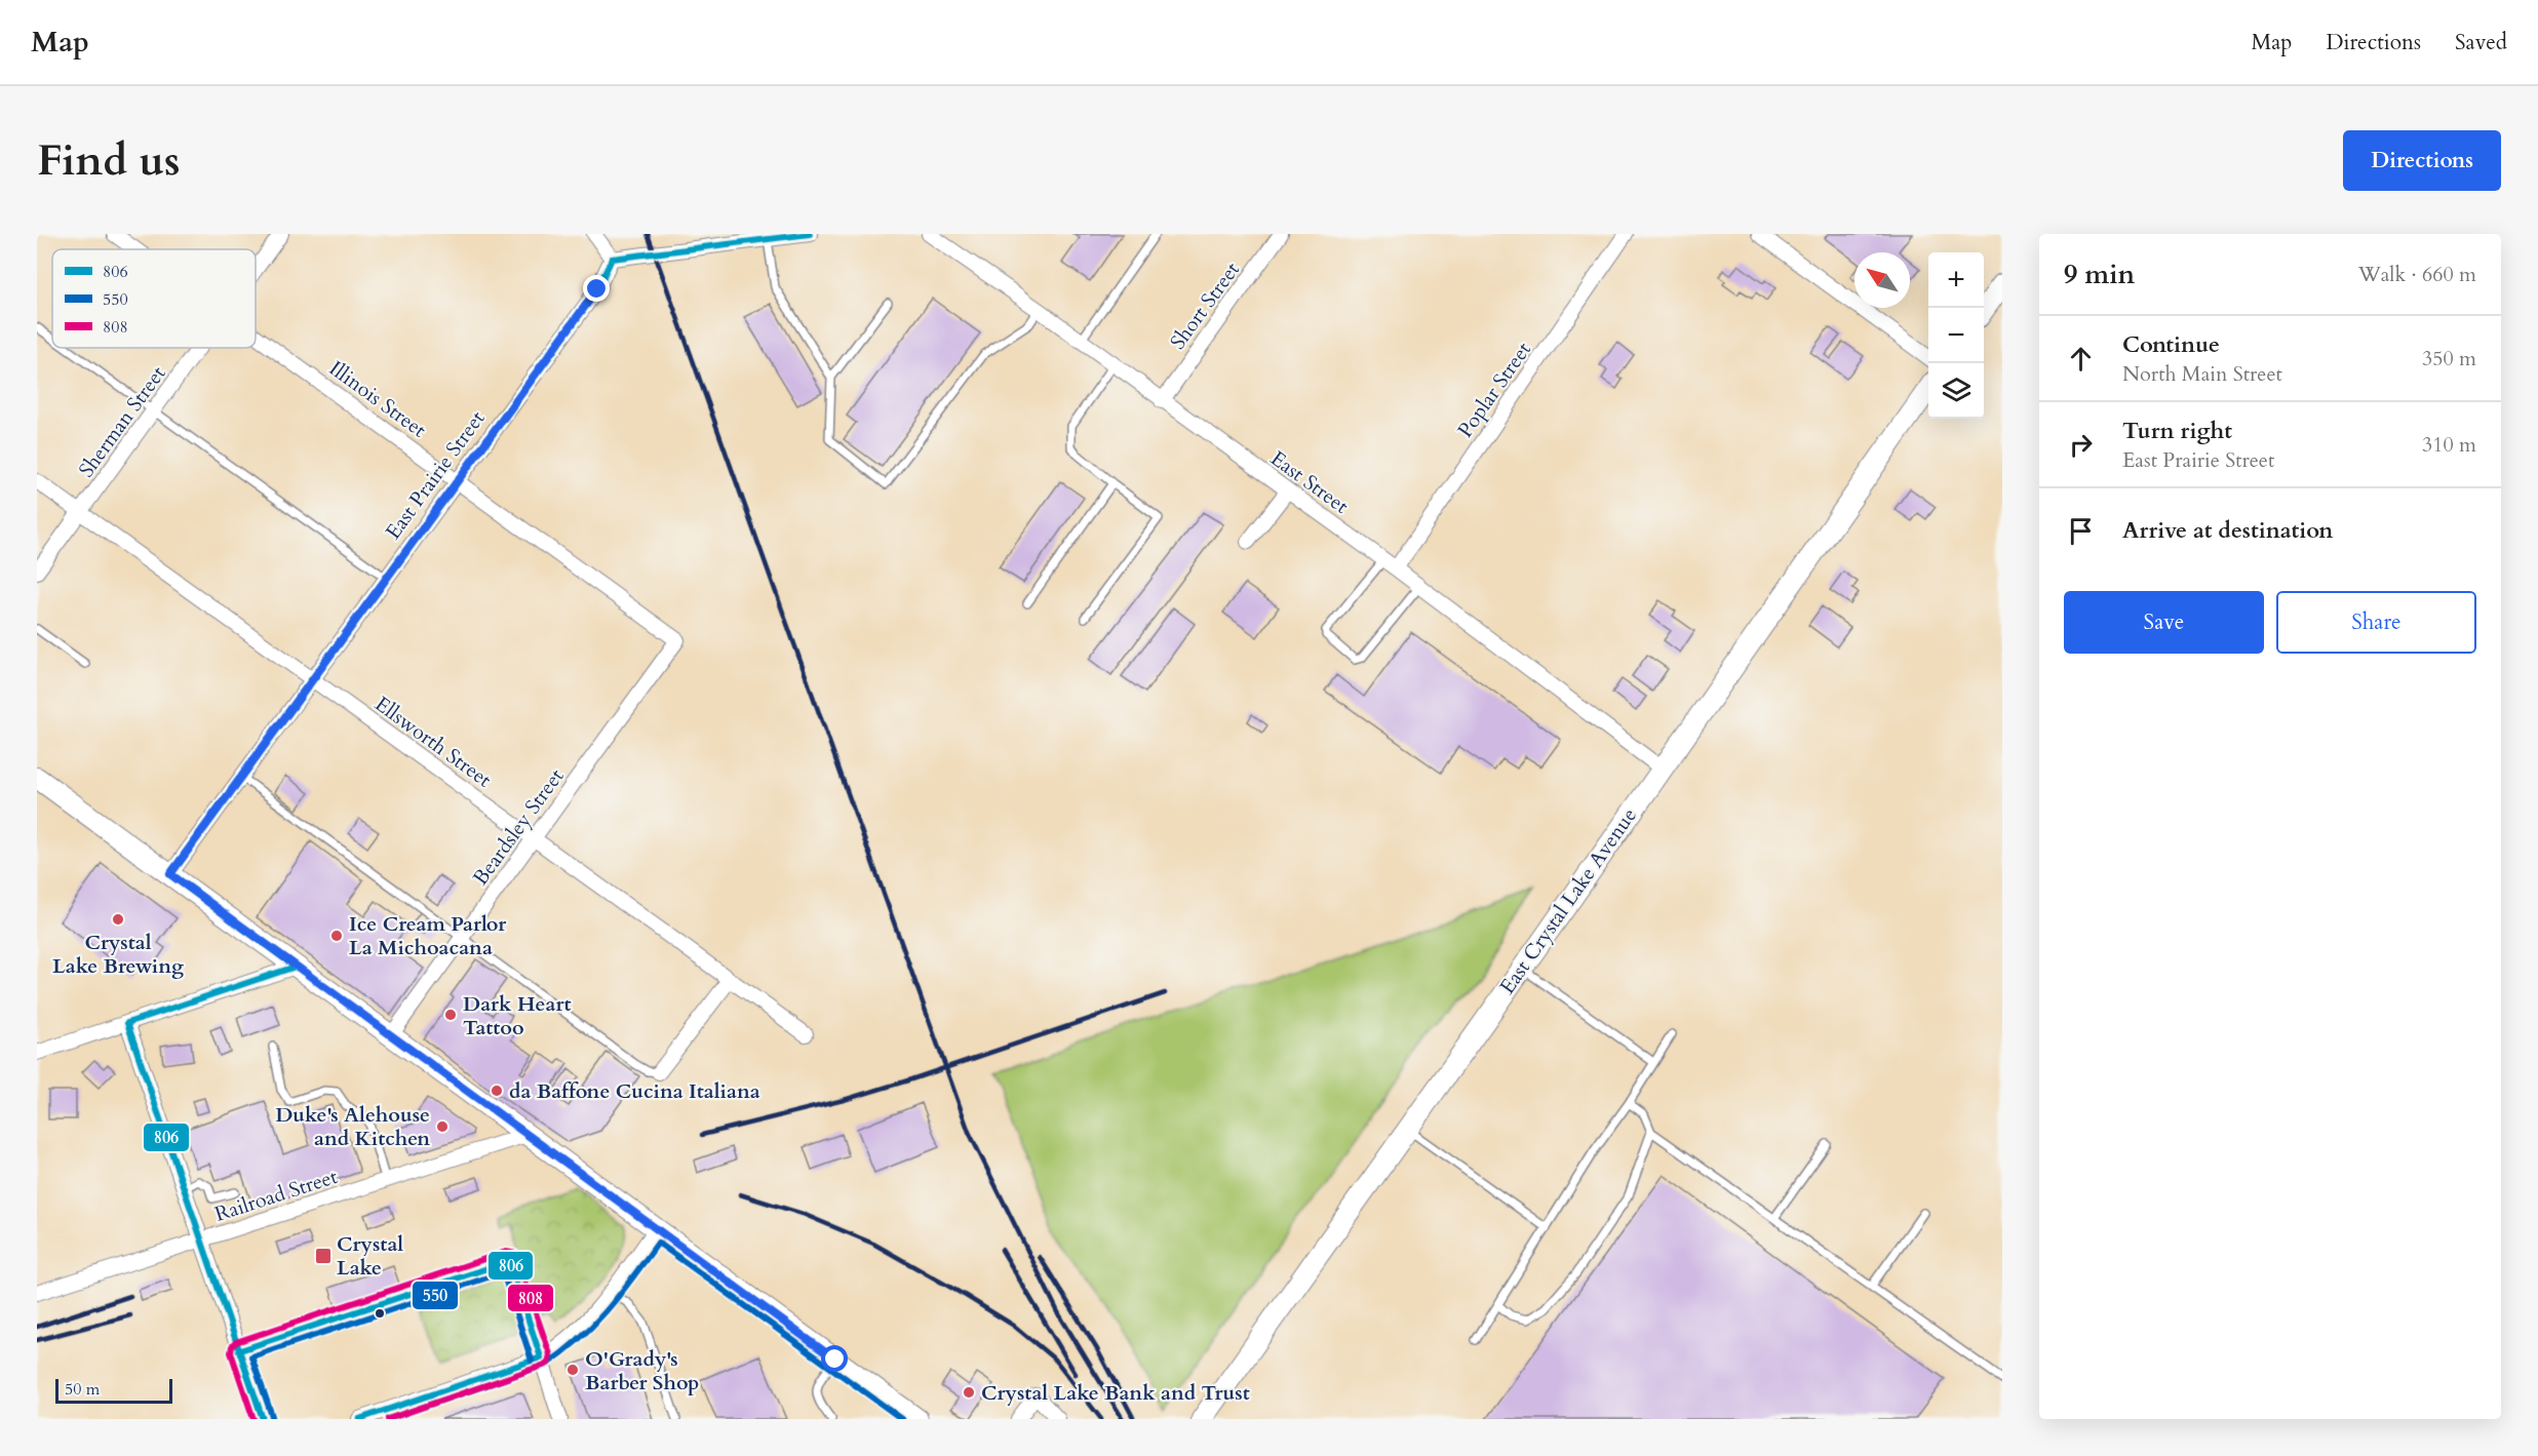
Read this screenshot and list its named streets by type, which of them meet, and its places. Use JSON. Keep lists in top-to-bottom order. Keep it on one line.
{"streets":{"street":["Short Street","Poplar Street","Illinois Street","Sherman Street","East Prairie Street","East Street","Ellsworth Street","Beardsley Street","East Crystal Lake Avenue","Railroad Street"]},"crossings":[["Short Street","East Street"],["Poplar Street","East Street"],["Illinois Street","East Prairie Street"],["Illinois Street","Beardsley Street"],["Sherman Street","Ellsworth Street"],["East Prairie Street","Ellsworth Street"],["East Street","East Crystal Lake Avenue"],["Ellsworth Street","Beardsley Street"]],"places":{"other":["Crystal Lake Brewing","Ice Cream Parlor La Michoacana","Dark Heart Tattoo","da Baffone Cucina Italiana","Duke's Alehouse and Kitchen","O'Grady's Barber Shop","Crystal Lake Bank and Trust"],"transit":["Crystal Lake"]},"lines":["transit line 806","transit line 550","transit line 808"],"legend":["806","550","808"],"scale_bar":"50 m","north":"top left","page":{"header":"Map","nav":["Map","Directions","Saved"],"buttons":["Directions",["Save","Share"]],"title":"Find us","heading":["9 min","Walk · 660 m"],"map_buttons":["+","−"],"list":[["Continue","North Main Street","350 m"],["Turn right","East Prairie Street","310 m"],"Arrive at destination"],"scale":"50 m"}}
